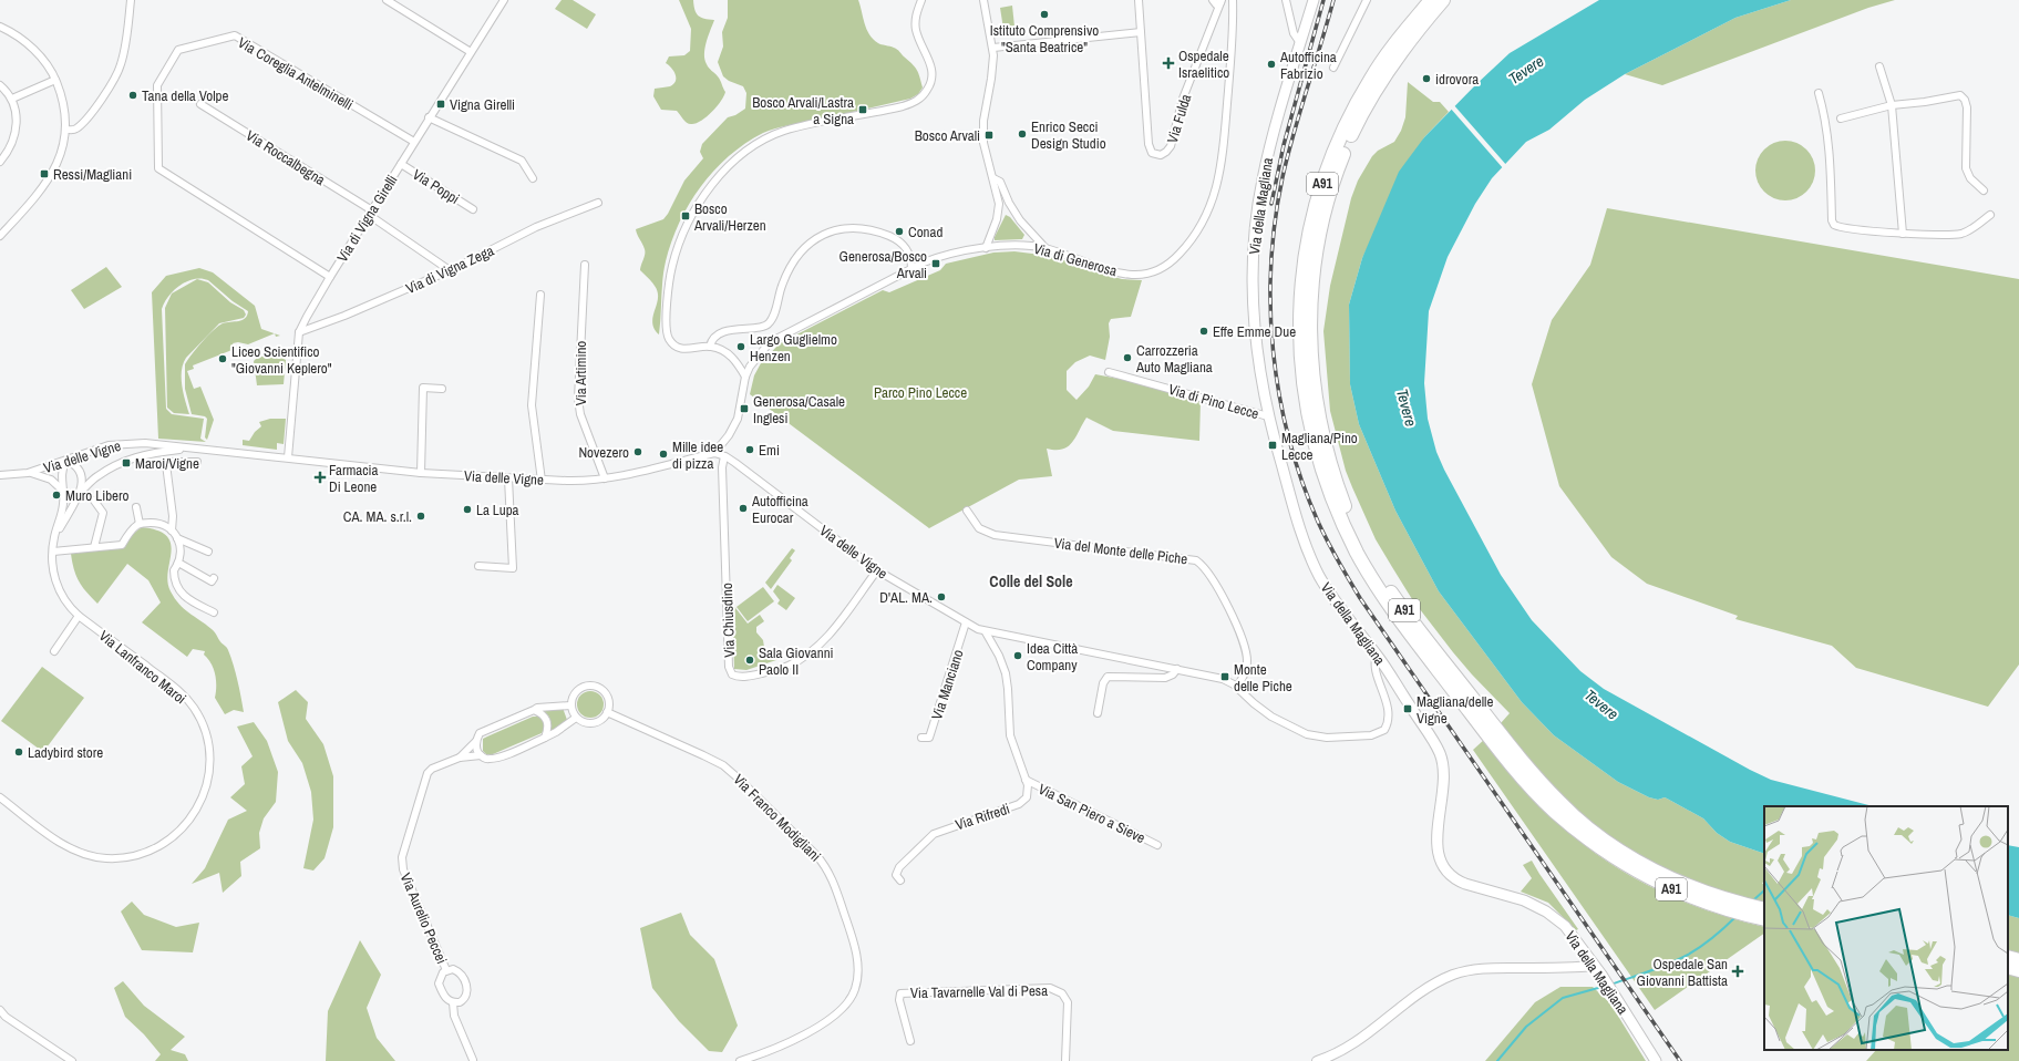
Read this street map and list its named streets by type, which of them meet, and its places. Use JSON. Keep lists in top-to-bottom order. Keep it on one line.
{"streets":{"highway":["A91"],"main road":["Via della Magliana"],"street":["Via Coreglia Antelminelli","Via Fulda","Via Roccalbegna","Via Poppi","Via di Vigna Girelli","Via di Generosa","Via di Vigna Zega","Via Artimino","Via di Pino Lecce","Via delle Vigne","Via del Monte delle Piche","Via Chiusdino","Via Lanfranco Maroi","Via Manciano","Via San Piero a Sieve","Via Rifredi","Via Franco Modigliani","Via Aurelio Peccei","Via Tavarnelle Val di Pesa"]},"crossings":[["Via Coreglia Antelminelli","Via di Vigna Girelli"],["Via Roccalbegna","Via di Vigna Girelli"],["Via Poppi","Via di Vigna Girelli"],["Via della Magliana","Via di Pino Lecce"],["Via della Magliana","Via delle Vigne"],["Via di Vigna Girelli","Via di Vigna Zega"],["Via di Vigna Girelli","Via delle Vigne"],["Via di Generosa","Via delle Vigne"],["Via Artimino","Via delle Vigne"],["Via delle Vigne","Via del Monte delle Piche"],["Via delle Vigne","Via Chiusdino"],["Via delle Vigne","Via Lanfranco Maroi"],["Via delle Vigne","Via Manciano"],["Via delle Vigne","Via Rifredi"],["Via San Piero a Sieve","Via Rifredi"],["Via Franco Modigliani","Via Aurelio Peccei"]],"districts":["Colle del Sole"],"water":["Tevere"],"parks":["Parco Pino Lecce"],"places":{"other":["Istituto Comprensivo \"Santa Beatrice\"","Autofficina Fabrizio","idrovora","Tana della Volpe","Enrico Secci Design Studio","Conad","Effe Emme Due","Largo Guglielmo Henzen","Carrozzeria Auto Magliana","Liceo Scientifico \"Giovanni Keplero\"","Emi","Novezero","Mille idee di pizza","Muro Libero","Autofficina Eurocar","La Lupa","CA. MA. s.r.l.","D'AL. MA.","Idea Città Company","Sala Giovanni Paolo II","Ladybird store"],"health":["Ospedale Israelitico","Farmacia Di Leone","Ospedale San Giovanni Battista"],"transit":["Vigna Girelli","Bosco Arvali/Lastra a Signa","Bosco Arvali","Ressi/Magliani","Bosco Arvali/Herzen","Generosa/Bosco Arvali","Generosa/Casale Inglesi","Magliana/Pino Lecce","Maroi/Vigne","Monte delle Piche","Magliana/delle Vigne"]}}
